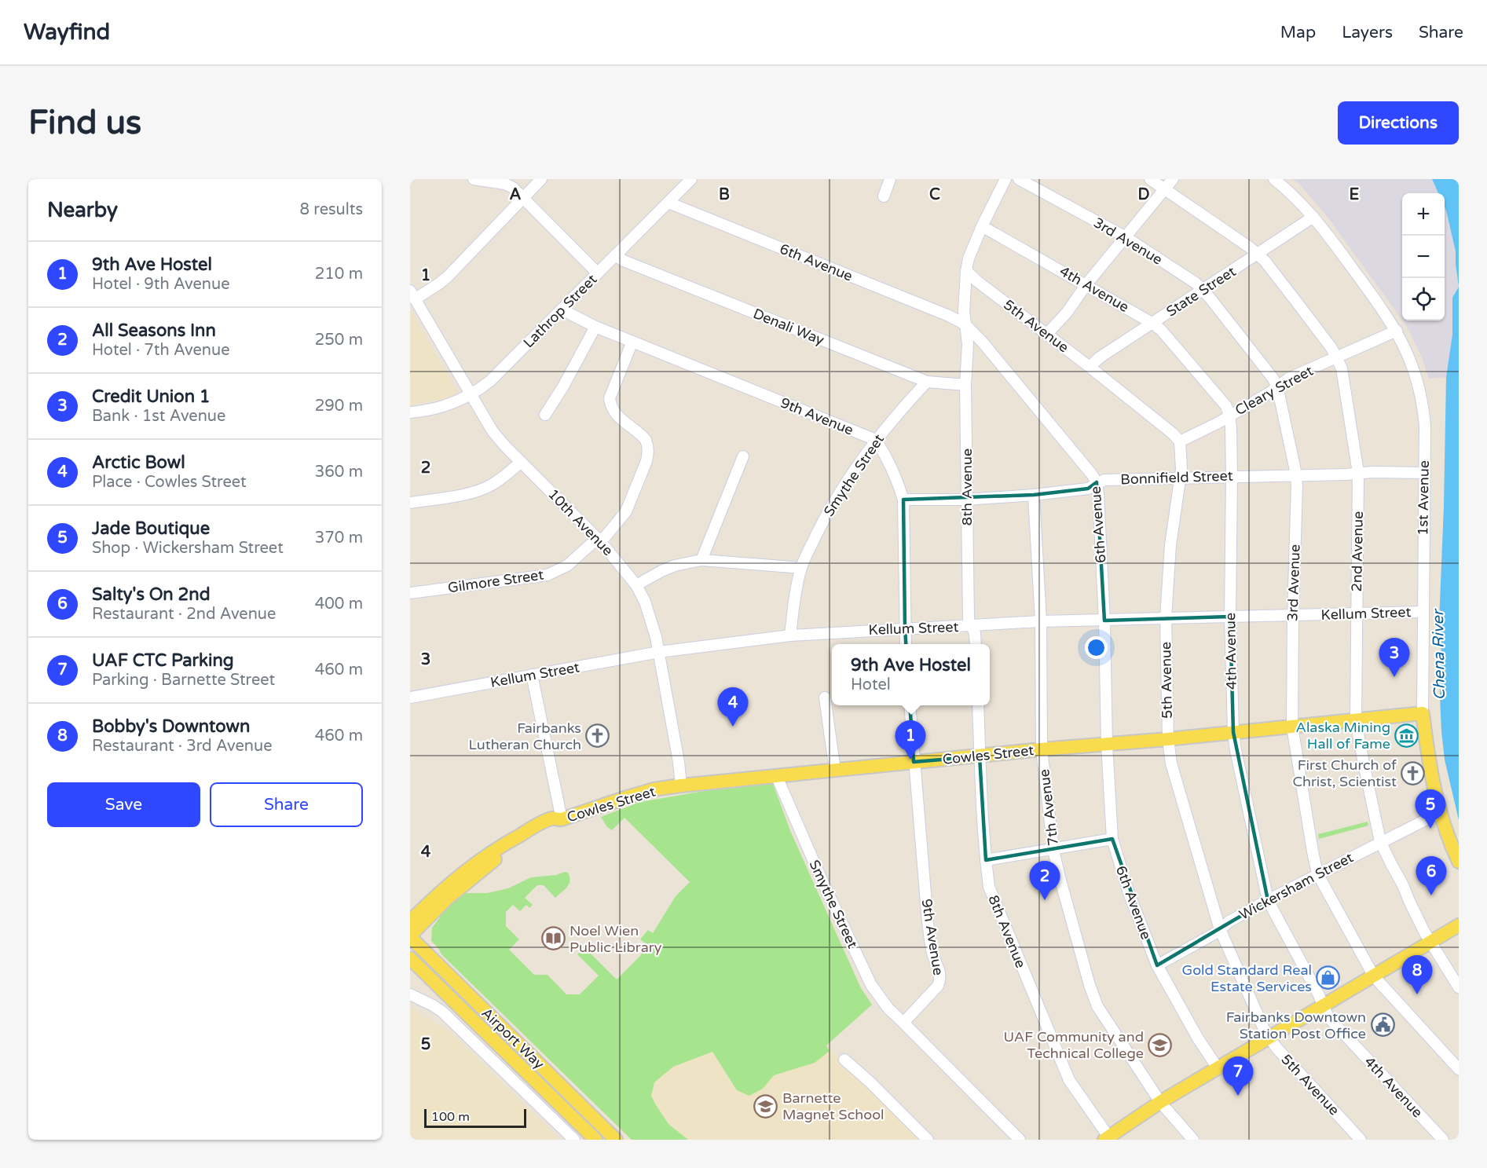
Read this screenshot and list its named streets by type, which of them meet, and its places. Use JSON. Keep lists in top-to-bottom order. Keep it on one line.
{"streets":{"main road":["1st Avenue","Cowles Street","Airport Way"],"street":["3rd Avenue","6th Avenue","4th Avenue","State Street","Lathrop Street","5th Avenue","Denali Way","Cleary Street","9th Avenue","Smythe Street","Bonnifield Street","8th Avenue","10th Avenue","2nd Avenue","Gilmore Street","Kellum Street","7th Avenue","Wickersham Street"]},"crossings":[["3rd Avenue","State Street"],["3rd Avenue","Cleary Street"],["3rd Avenue","Bonnifield Street"],["3rd Avenue","Kellum Street"],["3rd Avenue","Cowles Street"],["3rd Avenue","Wickersham Street"],["6th Avenue","Lathrop Street"],["6th Avenue","Bonnifield Street"],["6th Avenue","8th Avenue"],["6th Avenue","Kellum Street"],["6th Avenue","Cowles Street"],["6th Avenue","Wickersham Street"],["4th Avenue","State Street"],["4th Avenue","Cleary Street"],["4th Avenue","Bonnifield Street"],["4th Avenue","8th Avenue"],["4th Avenue","Kellum Street"],["4th Avenue","Cowles Street"],["4th Avenue","Wickersham Street"],["State Street","5th Avenue"],["State Street","1st Avenue"],["State Street","2nd Avenue"],["Lathrop Street","Denali Way"],["Lathrop Street","9th Avenue"],["Lathrop Street","10th Avenue"],["5th Avenue","Cleary Street"],["5th Avenue","Bonnifield Street"],["5th Avenue","8th Avenue"],["5th Avenue","Kellum Street"],["5th Avenue","Cowles Street"],["5th Avenue","Wickersham Street"],["Denali Way","Smythe Street"],["Denali Way","8th Avenue"],["Cleary Street","1st Avenue"],["Cleary Street","2nd Avenue"],["9th Avenue","Smythe Street"],["9th Avenue","Gilmore Street"],["9th Avenue","Cowles Street"],["Smythe Street","Kellum Street"],["Smythe Street","Cowles Street"],["Bonnifield Street","8th Avenue"],["Bonnifield Street","1st Avenue"],["Bonnifield Street","2nd Avenue"],["Bonnifield Street","7th Avenue"],["8th Avenue","Kellum Street"],["8th Avenue","Cowles Street"],["1st Avenue","Kellum Street"],["1st Avenue","Cowles Street"],["1st Avenue","Wickersham Street"],["10th Avenue","Gilmore Street"],["10th Avenue","Kellum Street"],["10th Avenue","Cowles Street"],["2nd Avenue","Kellum Street"],["2nd Avenue","Cowles Street"],["2nd Avenue","Wickersham Street"],["Kellum Street","7th Avenue"],["Cowles Street","7th Avenue"],["Cowles Street","Airport Way"]],"water":["Chena River"],"places":{"museum":["Alaska Mining Hall of Fame"],"church":["Fairbanks Lutheran Church","First Church of Christ, Scientist"],"library":["Noel Wien Public Library"],"shop":["Gold Standard Real Estate Services"],"public building":["Fairbanks Downtown Station Post Office"],"school or university":["UAF Community and Technical College","Barnette Magnet School"]},"scale_bar":"100 m","page":{"header":"Wayfind","nav":["Map","Layers","Share"],"buttons":["Directions",["Save","Share"]],"title":"Find us","heading":["Nearby","8 results"],"map_buttons":["+","−"],"list":[{"mark":"1","name":"9th Ave Hostel","note":"Hotel · 9th Avenue","value":"210 m"},{"mark":"2","name":"All Seasons Inn","note":"Hotel · 7th Avenue","value":"250 m"},{"mark":"3","name":"Credit Union 1","note":"Bank · 1st Avenue","value":"290 m"},{"mark":"4","name":"Arctic Bowl","note":"Place · Cowles Street","value":"360 m"},{"mark":"5","name":"Jade Boutique","note":"Shop · Wickersham Street","value":"370 m"},{"mark":"6","name":"Salty's On 2nd","note":"Restaurant · 2nd Avenue","value":"400 m"},{"mark":"7","name":"UAF CTC Parking","note":"Parking · Barnette Street","value":"460 m"},{"mark":"8","name":"Bobby's Downtown","note":"Restaurant · 3rd Avenue","value":"460 m"}],"pins":["3","4","1","5","6","2","8","7"],"popup":["9th Ave Hostel","Hotel"],"scale":"100 m"},"grid":{"columns":["A","B","C","D","E"],"rows":["1","2","3","4","5"]}}
